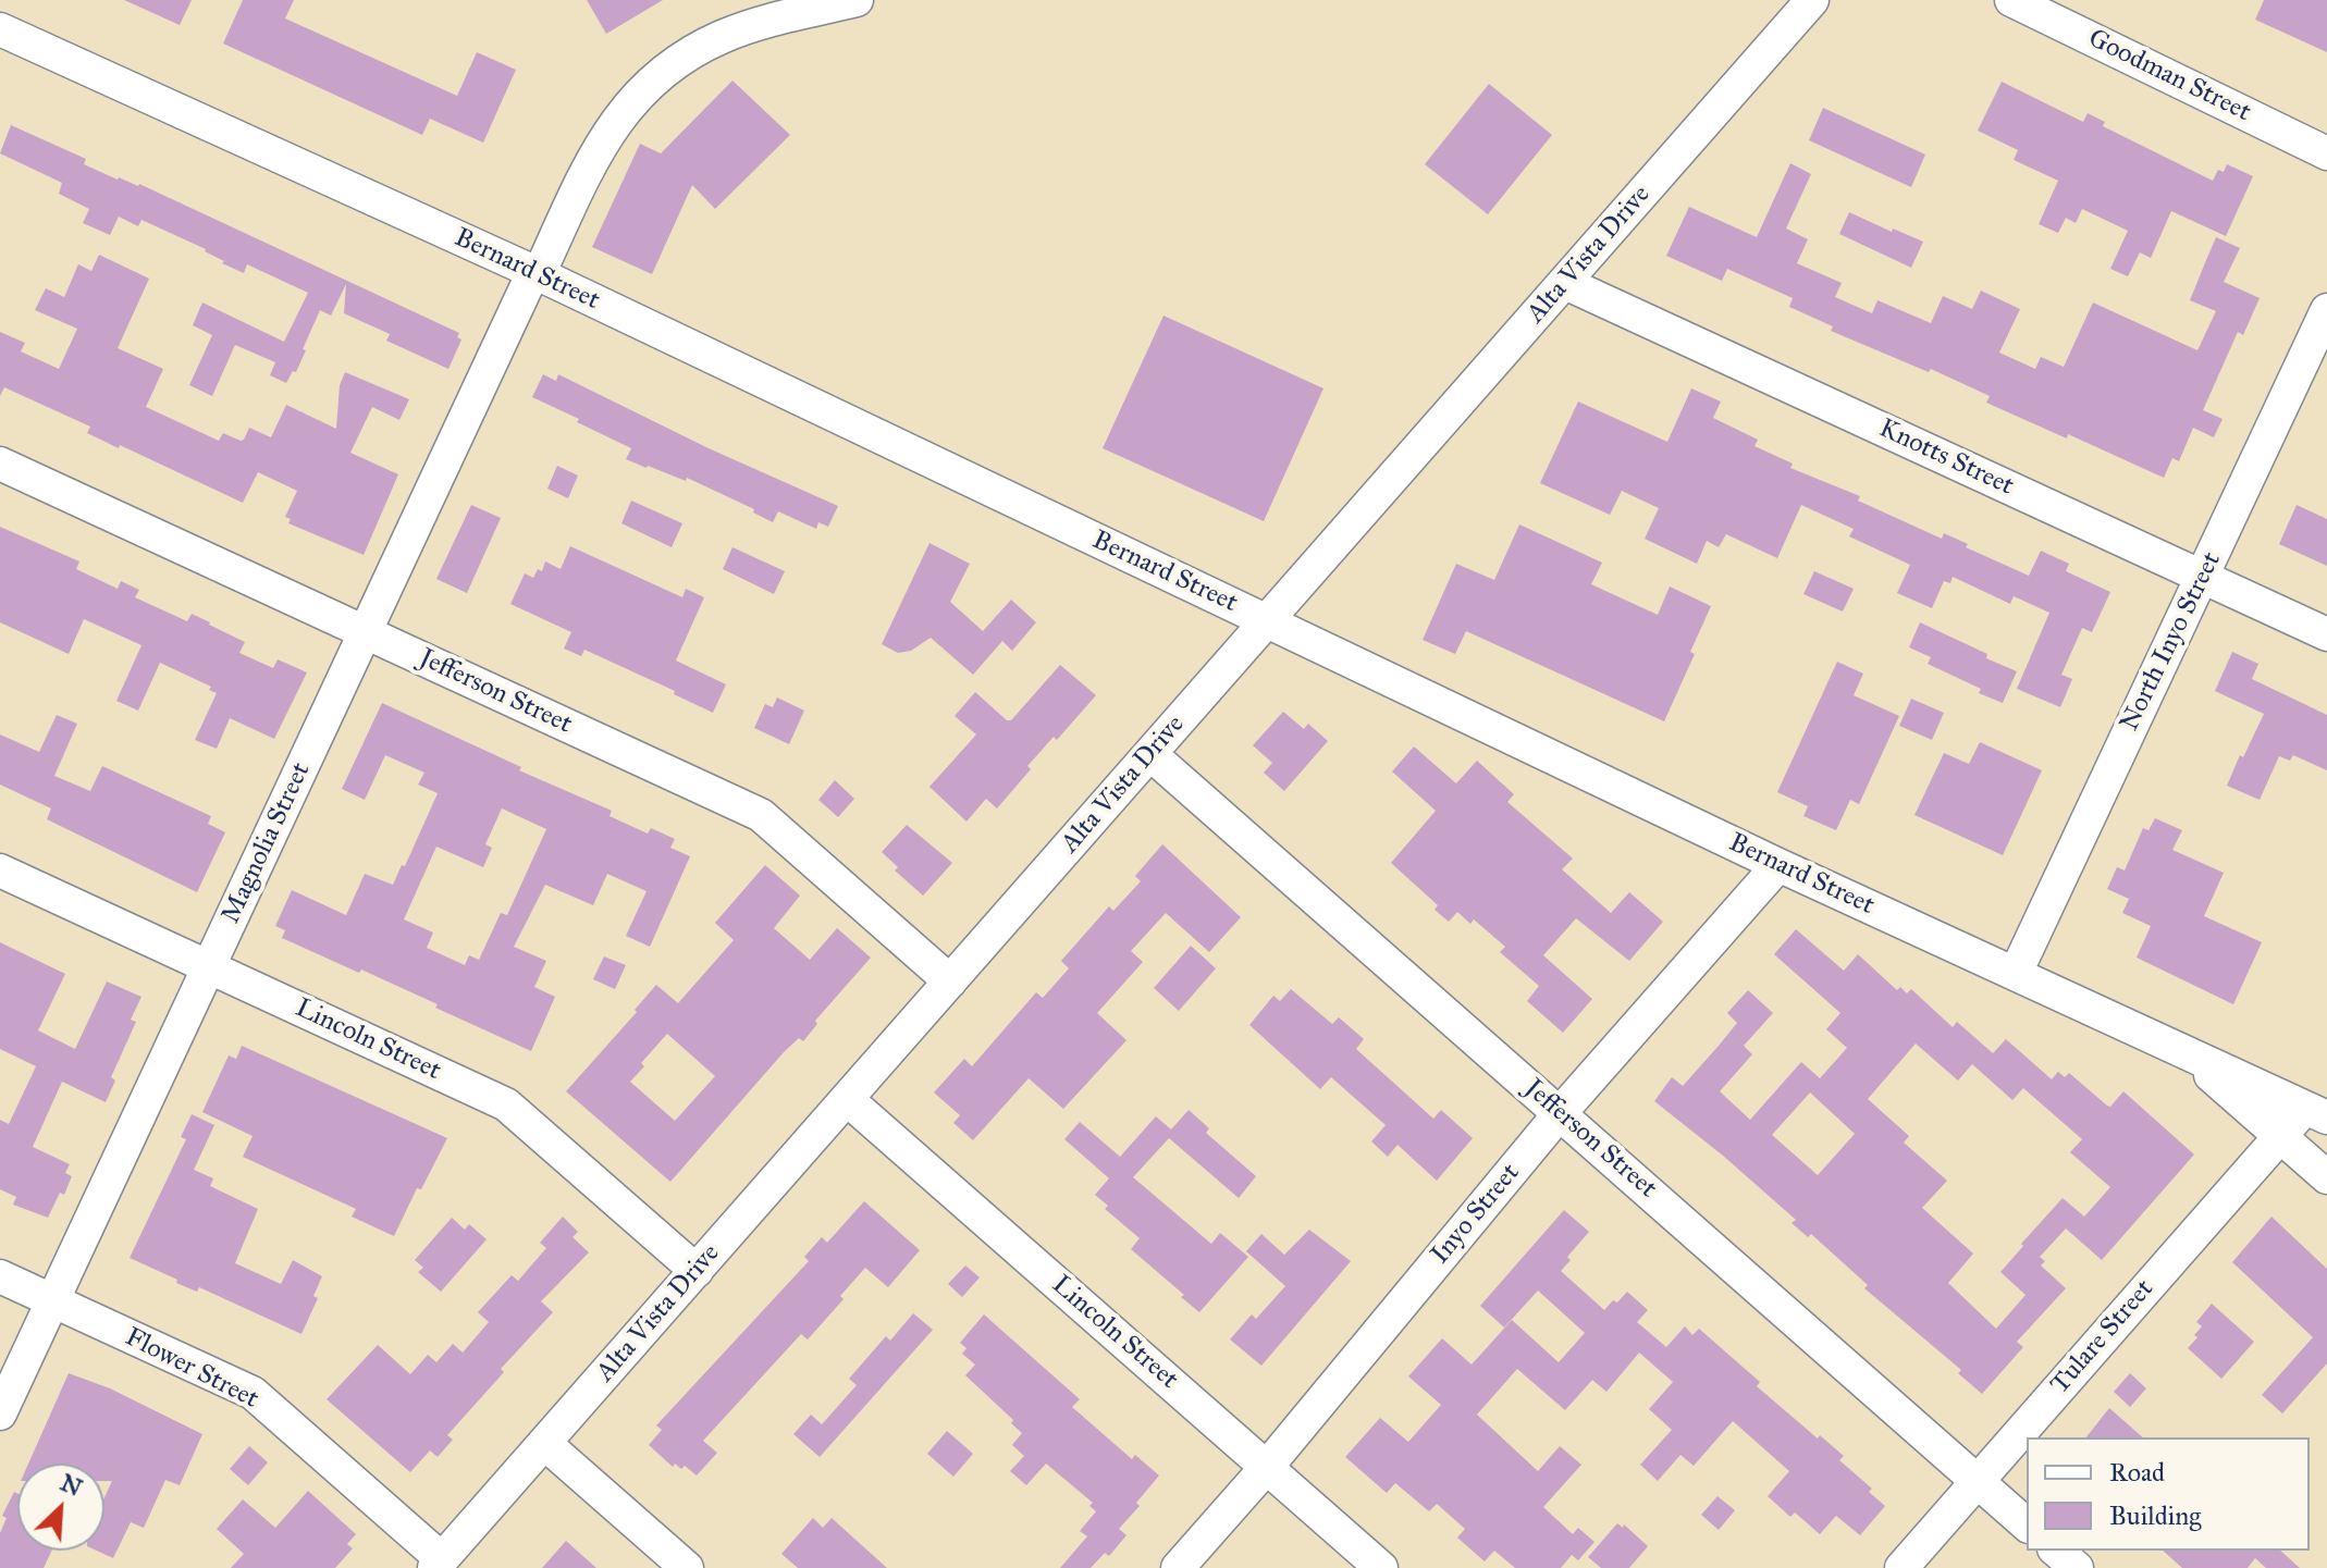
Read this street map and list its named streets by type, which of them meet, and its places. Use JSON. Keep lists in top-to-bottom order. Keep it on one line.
{"streets":{"street":["Goodman Street","Alta Vista Drive","Bernard Street","Knotts Street","North Inyo Street","Jefferson Street","Magnolia Street","Lincoln Street","Inyo Street","Tulare Street","Flower Street"]},"crossings":[["Alta Vista Drive","Bernard Street"],["Alta Vista Drive","Knotts Street"],["Alta Vista Drive","Jefferson Street"],["Alta Vista Drive","Lincoln Street"],["Alta Vista Drive","Flower Street"],["Bernard Street","North Inyo Street"],["Bernard Street","Magnolia Street"],["Bernard Street","Inyo Street"],["Bernard Street","Tulare Street"],["Knotts Street","North Inyo Street"],["Jefferson Street","Magnolia Street"],["Jefferson Street","Inyo Street"],["Jefferson Street","Tulare Street"],["Magnolia Street","Lincoln Street"],["Magnolia Street","Flower Street"],["Lincoln Street","Inyo Street"]],"legend":["Road","Building"],"north":"top right"}
